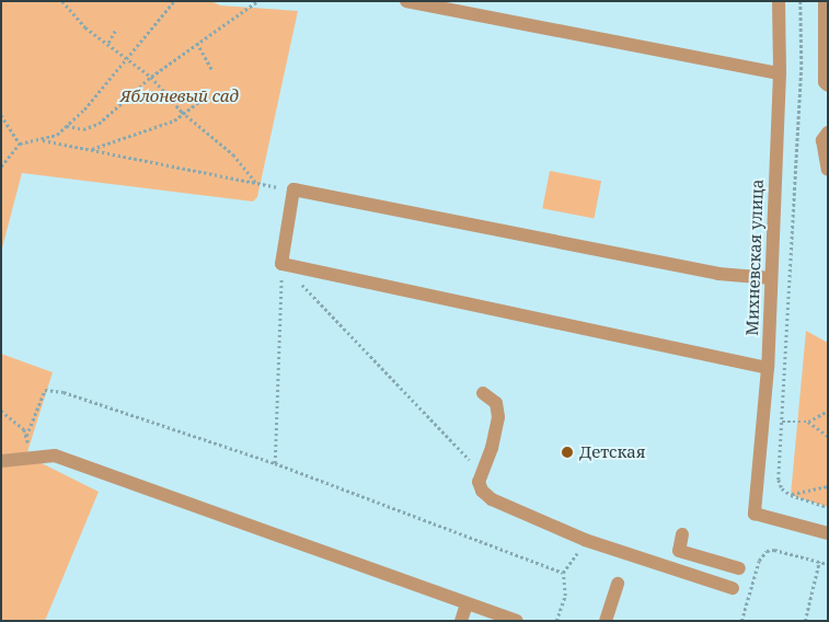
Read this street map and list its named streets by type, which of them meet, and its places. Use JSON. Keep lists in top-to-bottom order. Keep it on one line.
{"streets":{"street":["Михневская улица"]},"parks":["Яблоневый сад"],"places":["Детская"]}
